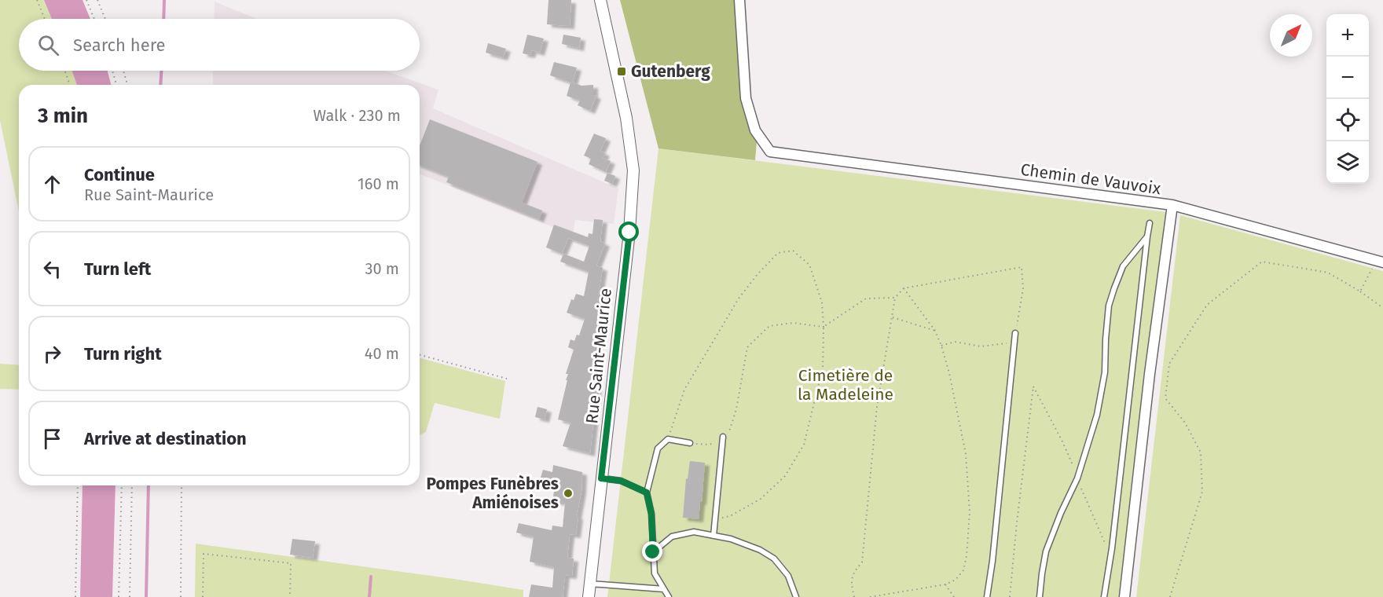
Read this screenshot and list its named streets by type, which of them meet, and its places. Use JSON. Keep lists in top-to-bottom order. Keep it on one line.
{"streets":{"street":["Chemin de Vauvoix","Rue Saint-Maurice"]},"parks":["Cimetière de la Madeleine"],"places":{"transit":["Gutenberg"],"other":["Pompes Funèbres Amiénoises"]},"north":"top right","page":{"map_buttons":["+","−"],"search":"Search here","heading":["3 min","Walk · 230 m"],"list":[["Continue","Rue Saint-Maurice","160 m"],["Turn left","30 m"],["Turn right","40 m"],"Arrive at destination"]}}
